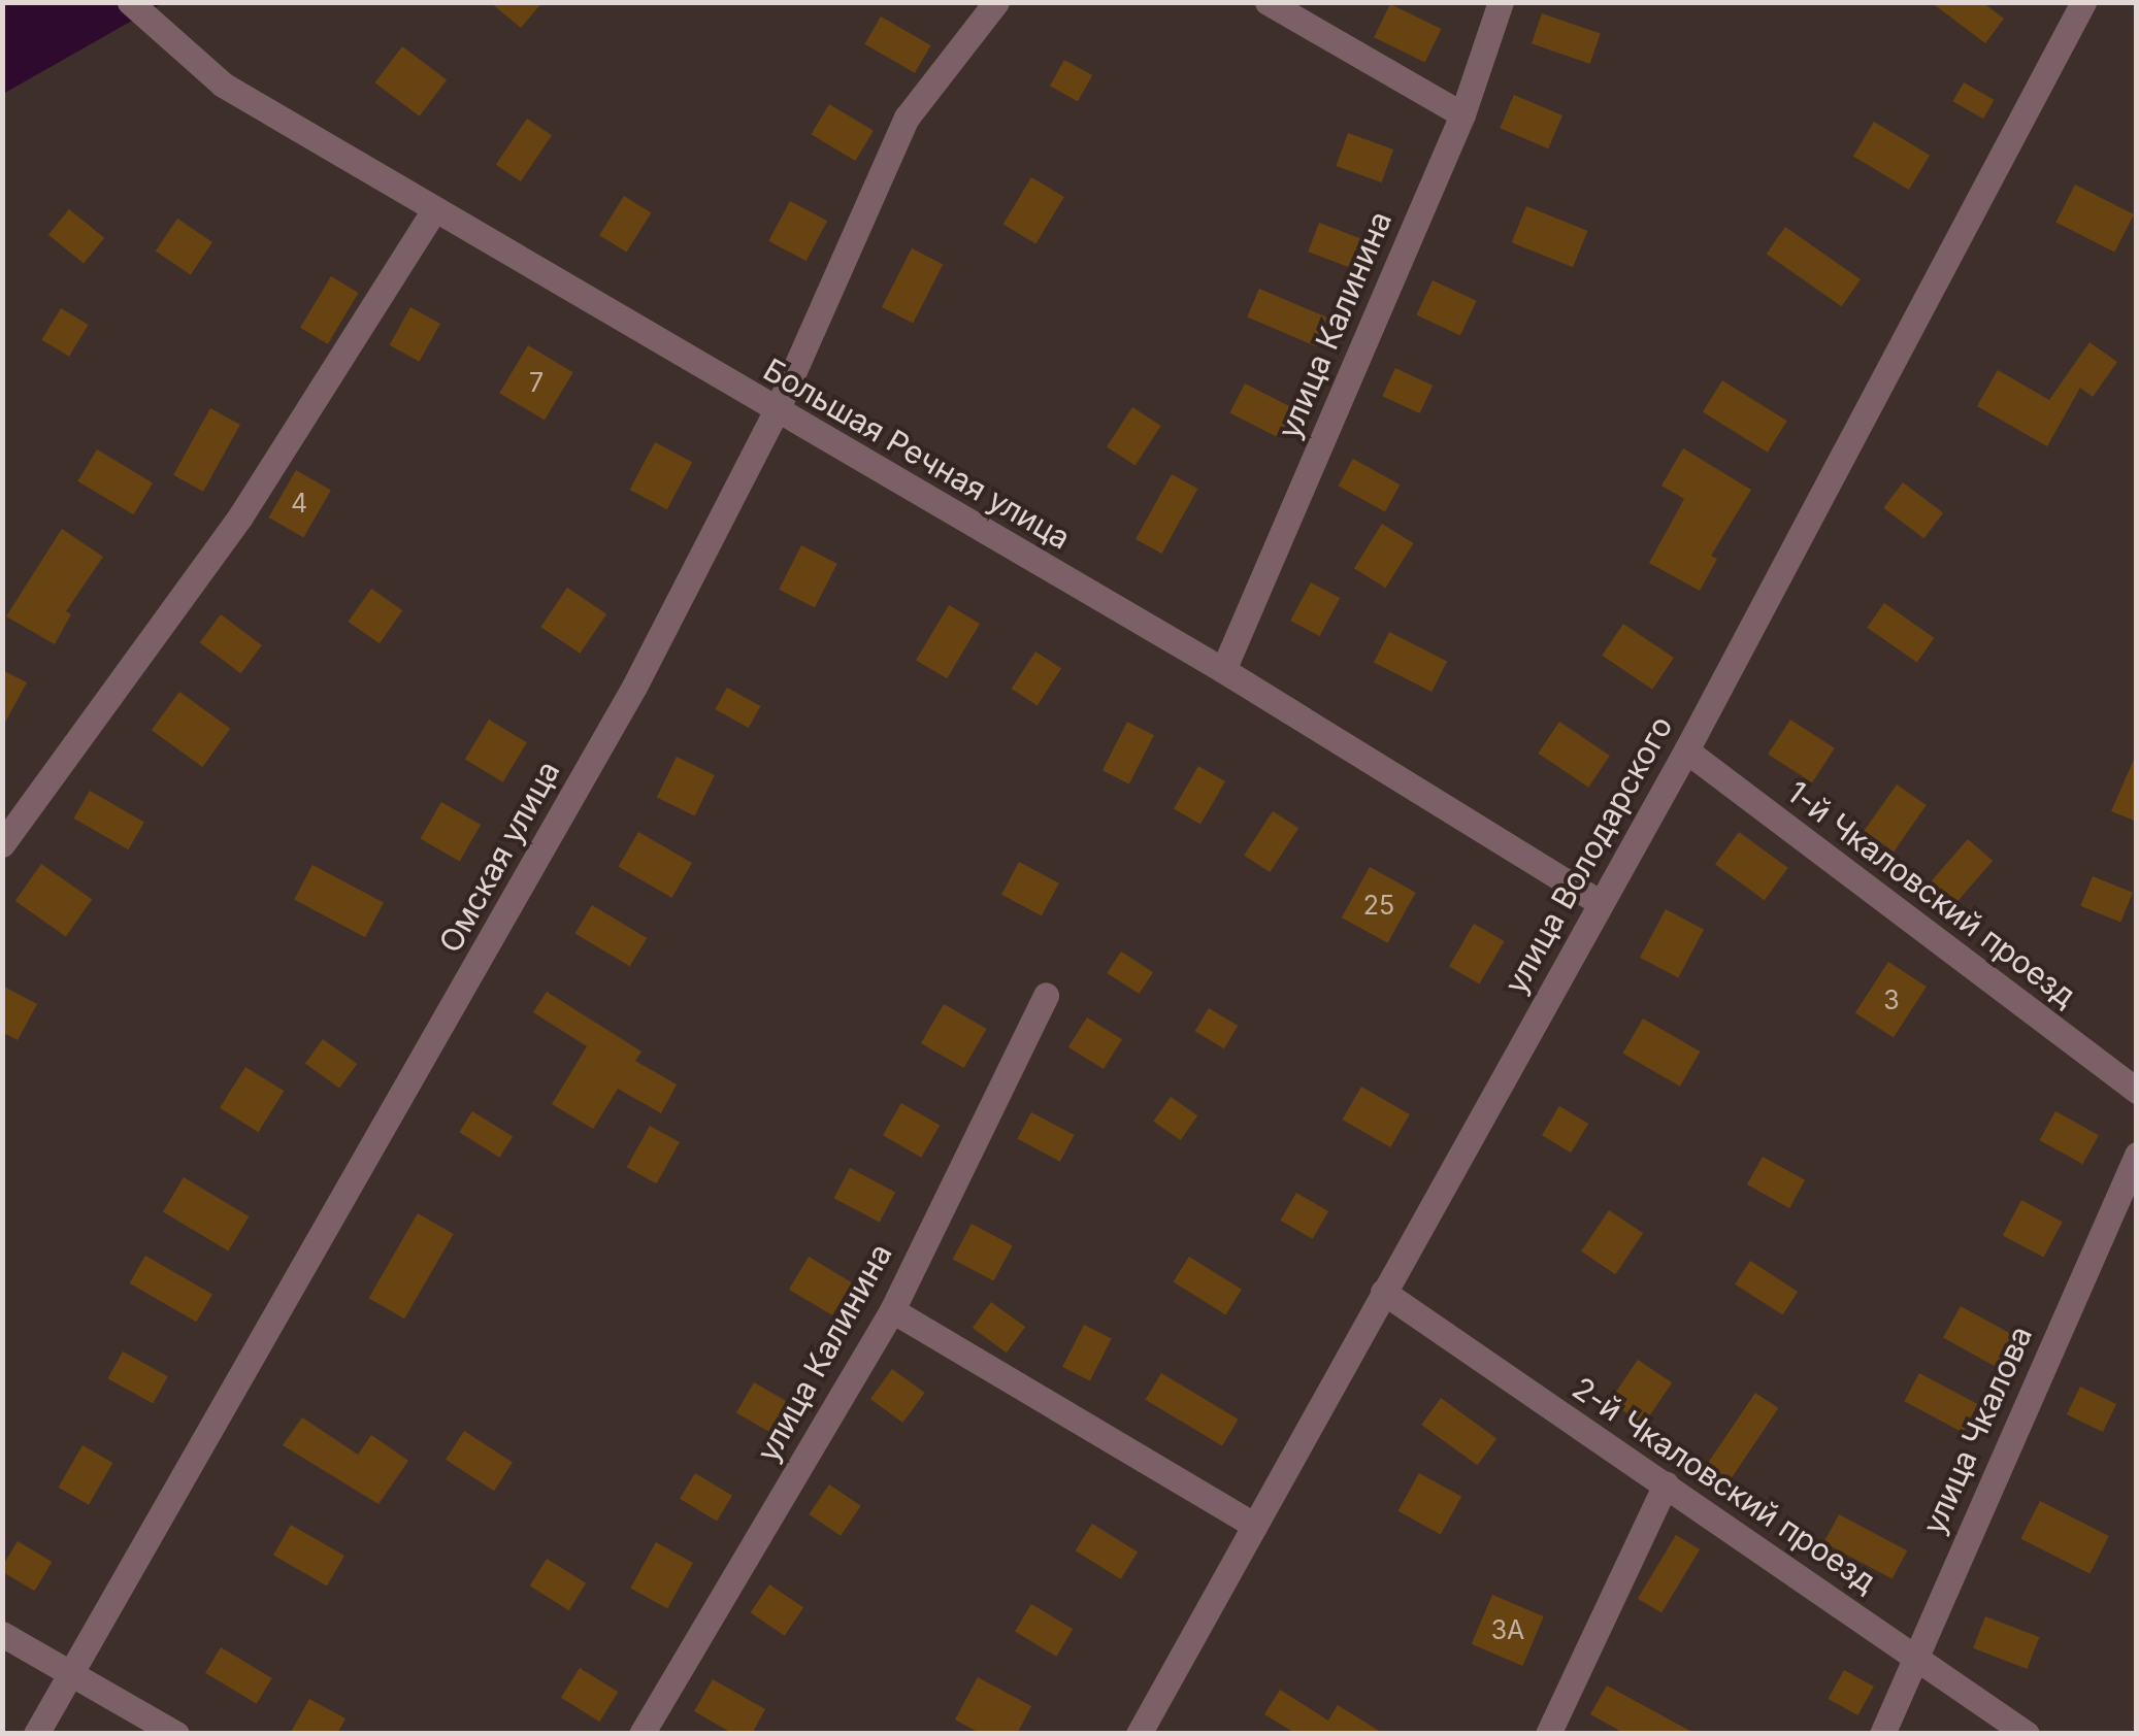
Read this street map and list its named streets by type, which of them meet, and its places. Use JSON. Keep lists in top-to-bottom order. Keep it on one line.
{"streets":{"street":["улица Калинина","Большая Речная улица","улица Володарского","Омская улица","1-й Чкаловский проезд","улица Чкалова","2-й Чкаловский проезд"]},"crossings":[["улица Калинина","Большая Речная улица"],["Большая Речная улица","улица Володарского"],["Большая Речная улица","Омская улица"],["улица Володарского","1-й Чкаловский проезд"],["улица Володарского","2-й Чкаловский проезд"],["улица Чкалова","2-й Чкаловский проезд"]],"house_numbers":["7","4","25","3","3А"]}
